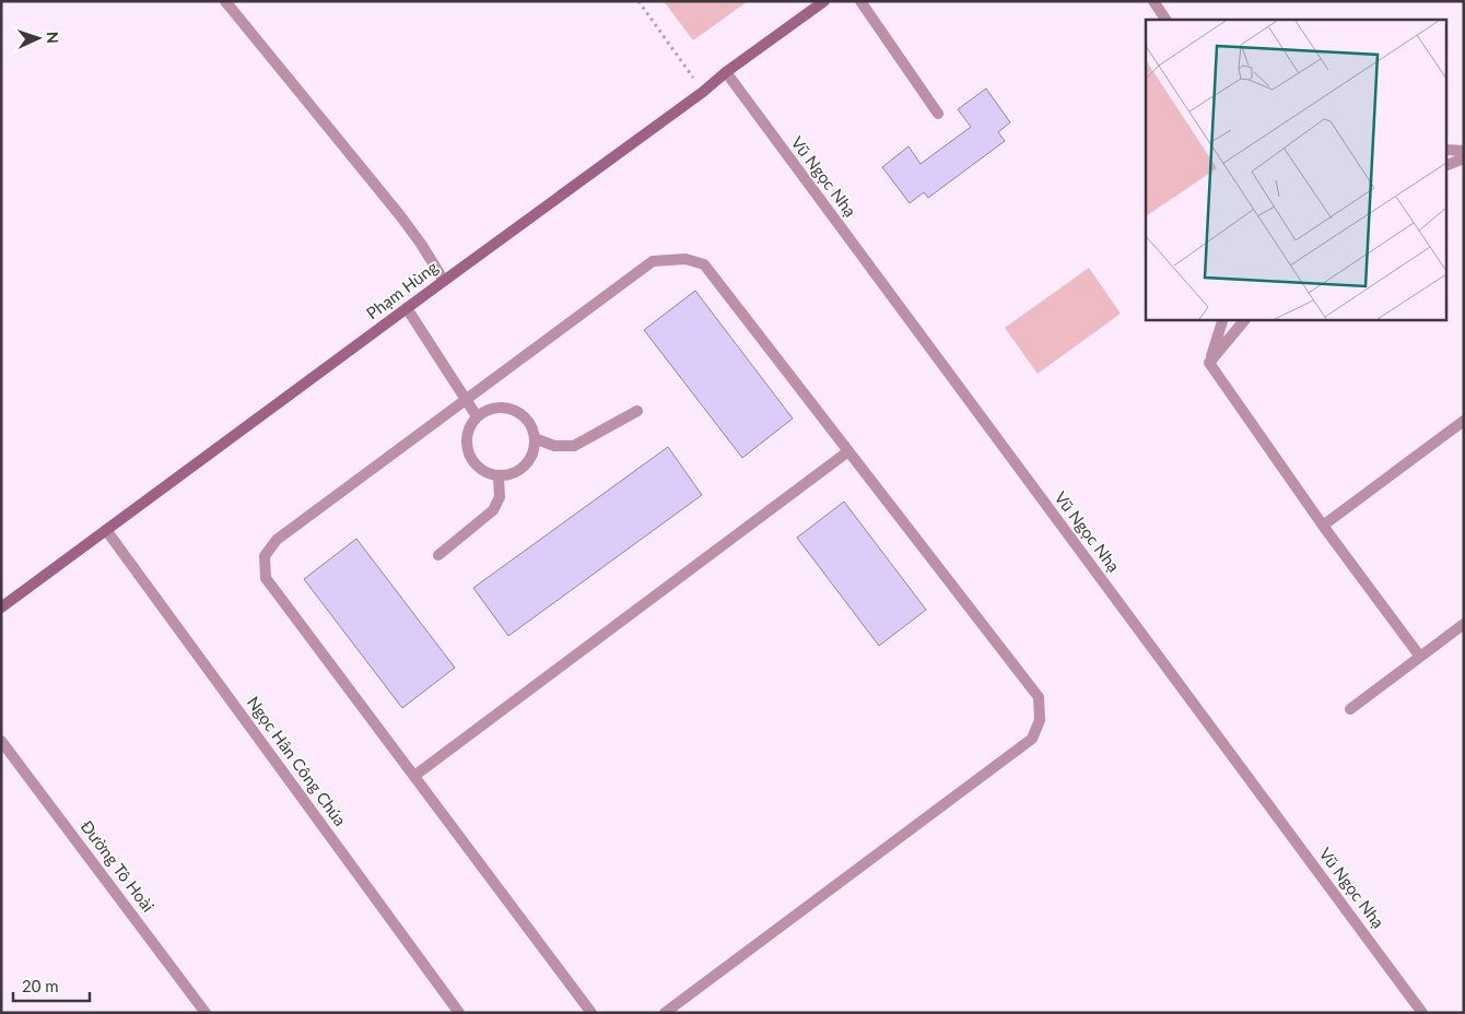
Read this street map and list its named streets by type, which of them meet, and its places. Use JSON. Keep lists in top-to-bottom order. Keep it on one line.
{"streets":{"street":["Vũ Ngọc Nhạ","Phạm Hùng","Ngọc Hân Công Chúa","Đường Tô Hoài"]},"crossings":[["Vũ Ngọc Nhạ","Phạm Hùng"],["Phạm Hùng","Ngọc Hân Công Chúa"]],"scale_bar":"20 m","north":"right"}
